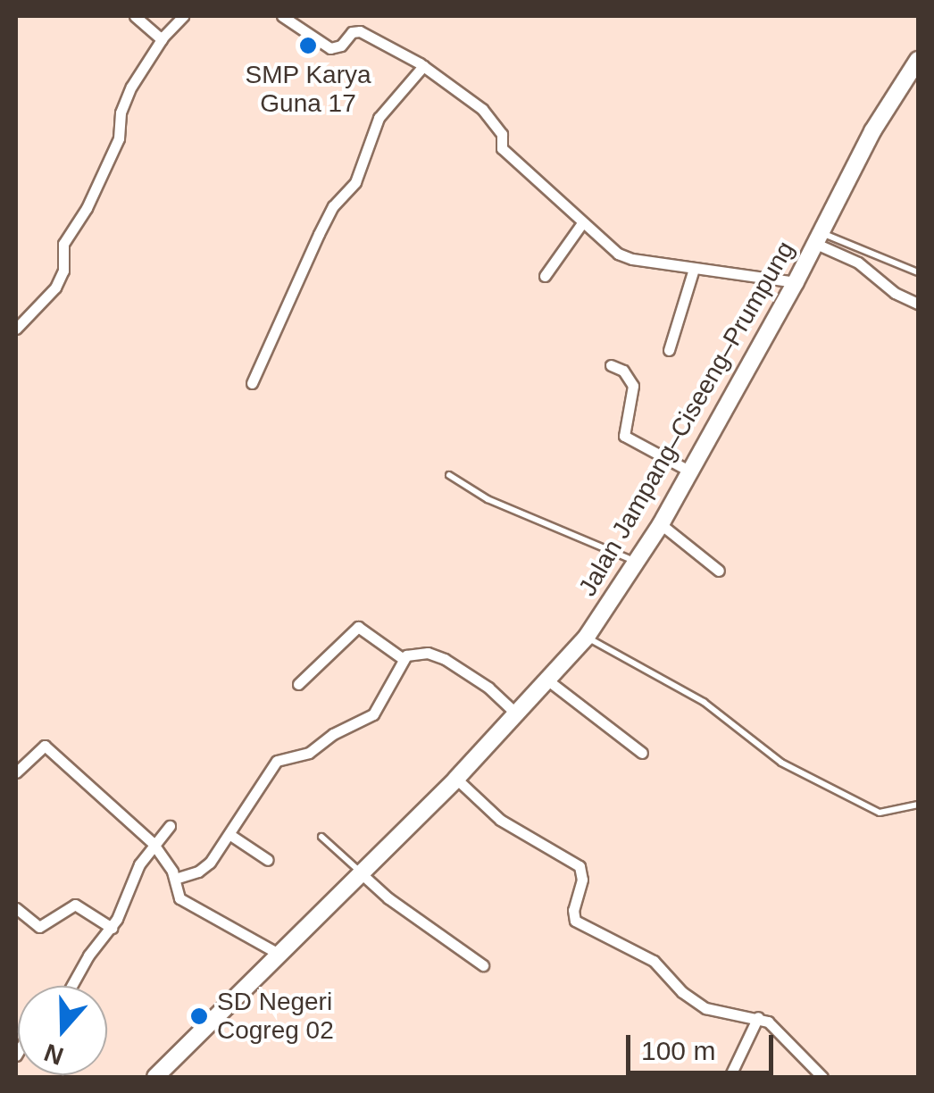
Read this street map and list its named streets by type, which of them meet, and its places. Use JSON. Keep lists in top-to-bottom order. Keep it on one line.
{"streets":{"main road":["Jalan Jampang–Ciseeng–Prumpung"]},"places":["SMP Karya Guna 17","SD Negeri Cogreg 02"],"scale_bar":"100 m","north":"bottom"}
